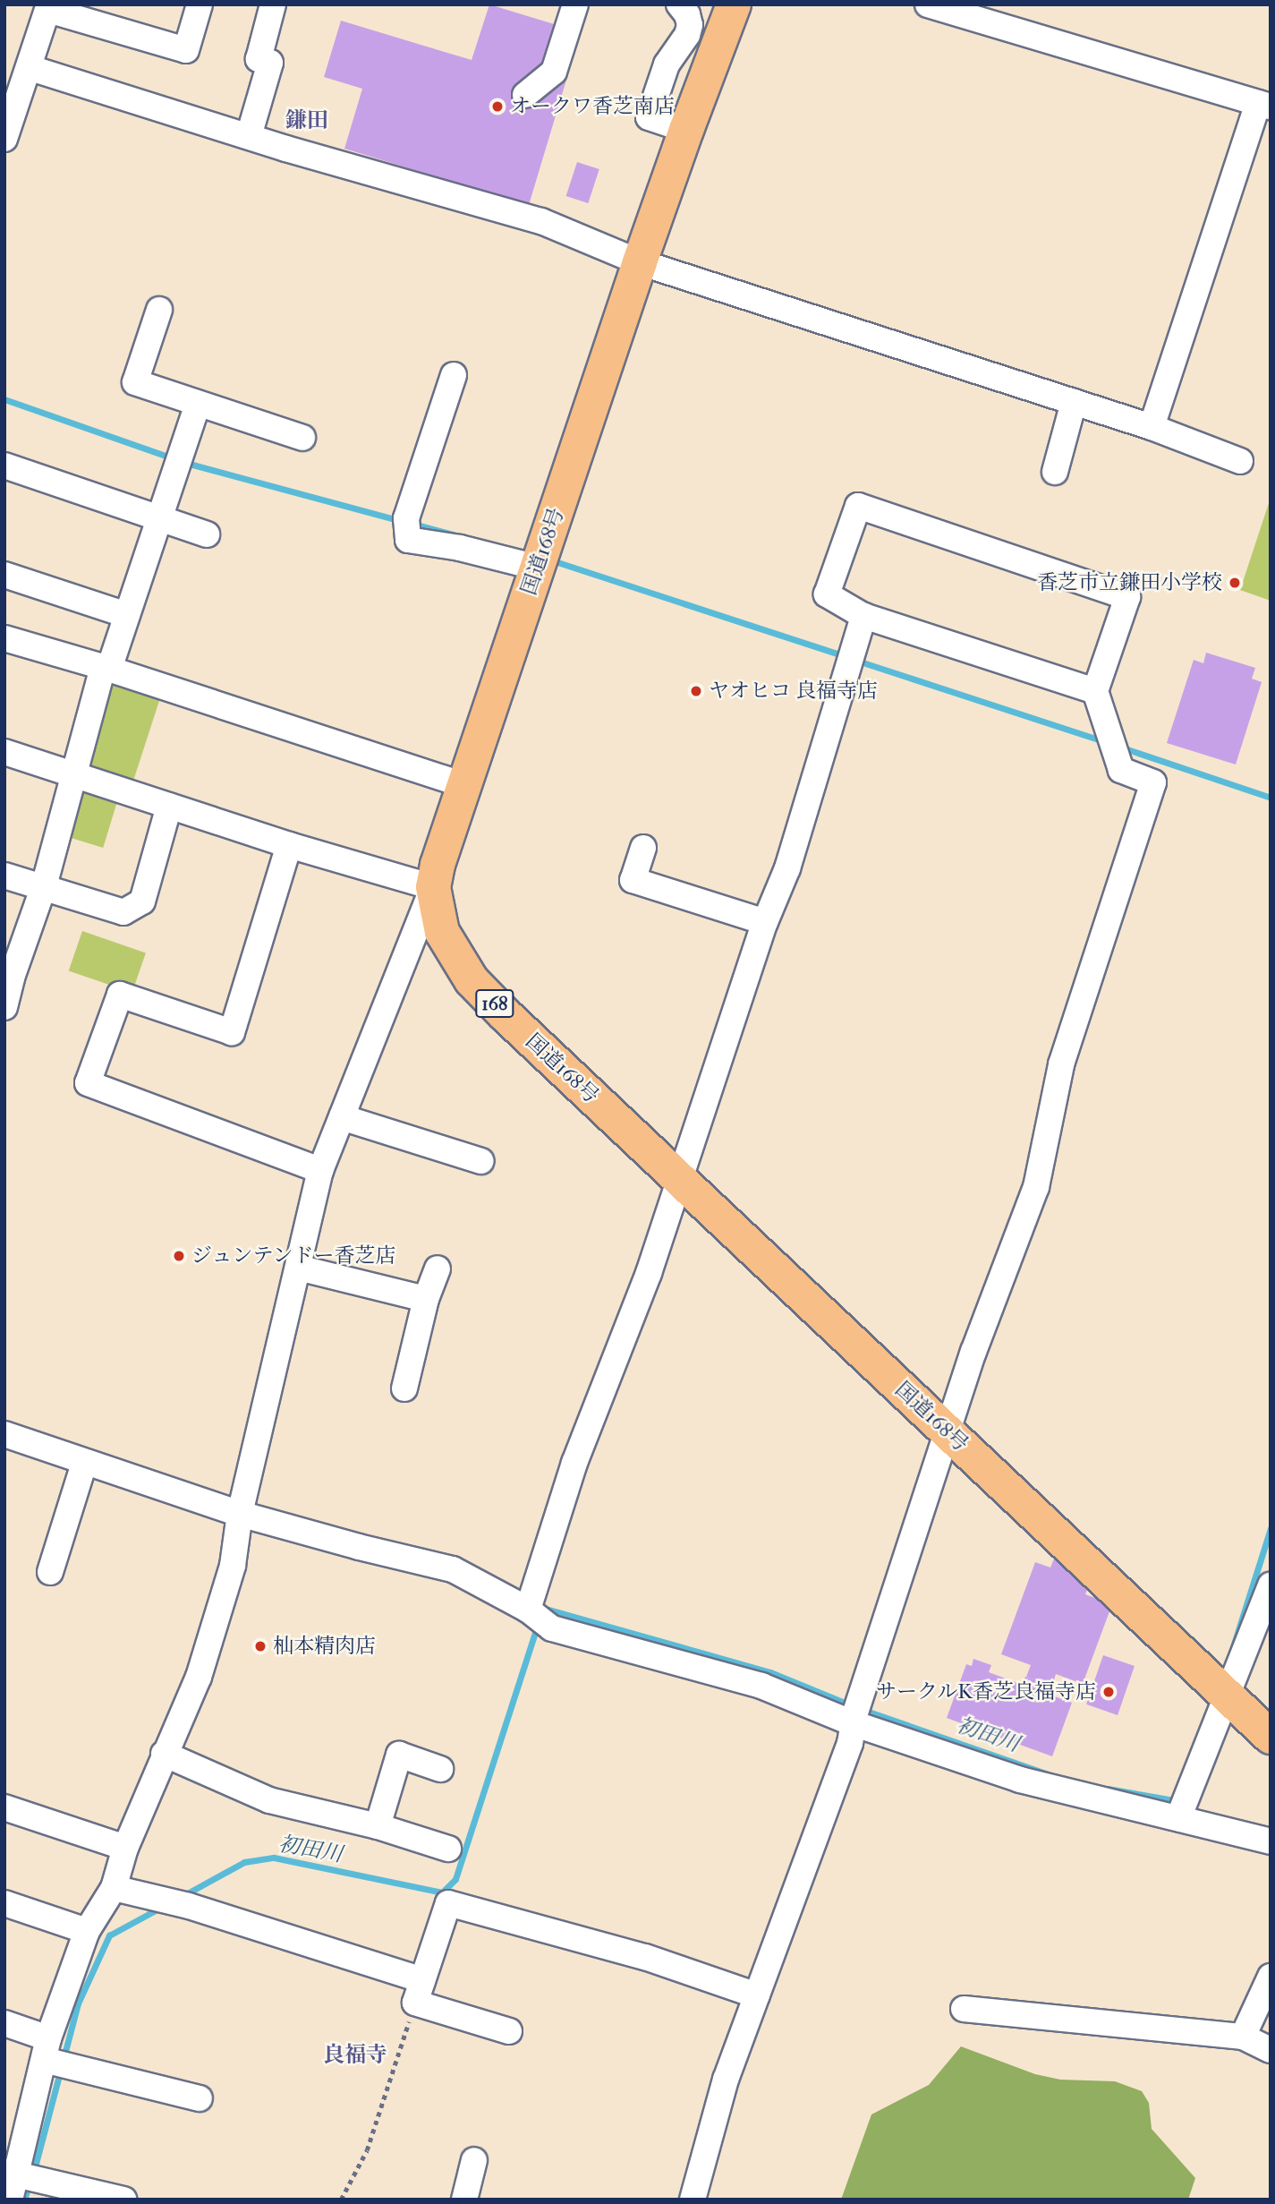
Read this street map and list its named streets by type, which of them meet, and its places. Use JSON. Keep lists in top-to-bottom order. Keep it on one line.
{"streets":{"highway":["国道168号","168"]},"districts":["鎌田","良福寺"],"water":["初田川"],"places":["オークワ香芝南店","香芝市立鎌田小学校","ヤオヒコ 良福寺店","ジュンテンドー香芝店","杣本精肉店","サークルK香芝良福寺店"]}
